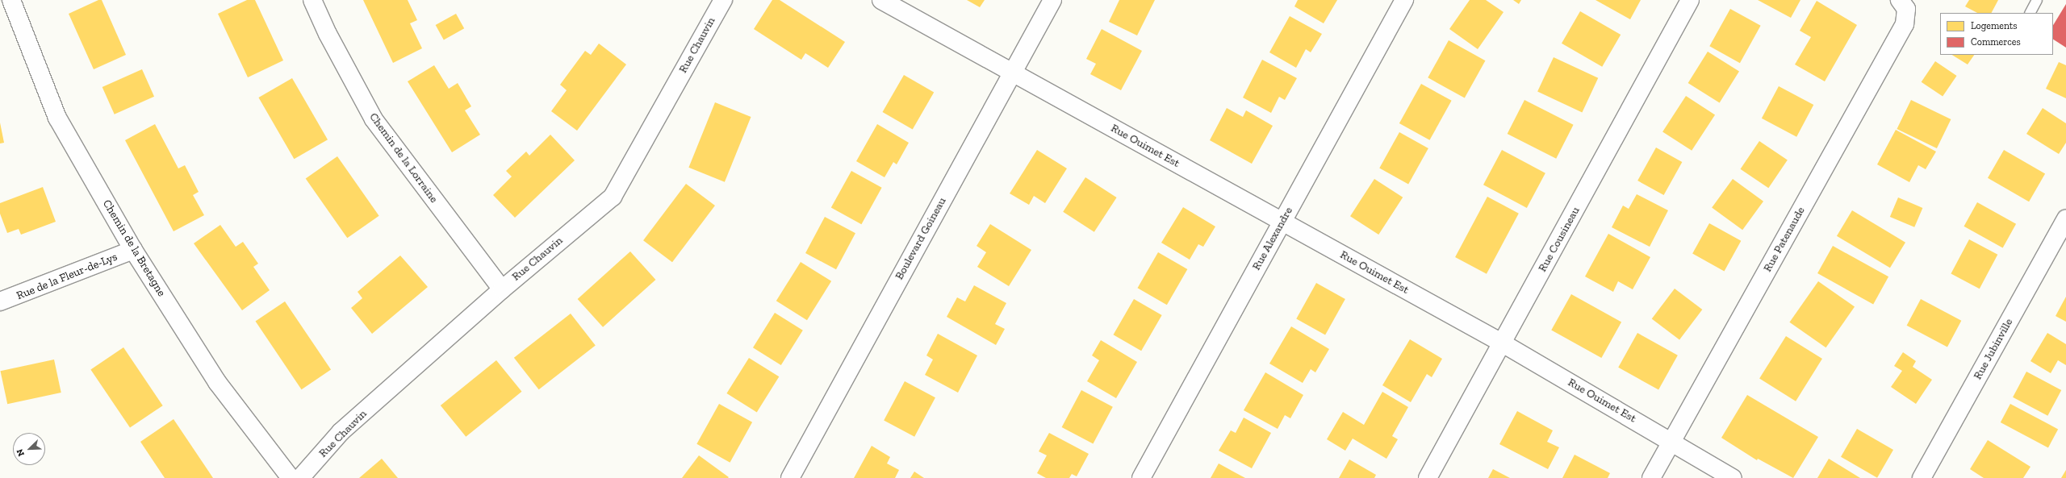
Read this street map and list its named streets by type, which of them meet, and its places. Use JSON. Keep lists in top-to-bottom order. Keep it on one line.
{"streets":{"street":["Rue Chauvin","Rue Ouimet Est","Chemin de la Lorraine","Boulevard Goineau","Rue Alexandre","Rue Cousineau","Rue Patenaude","Chemin de la Bretagne","Rue de la Fleur-de-Lys","Rue Jubinville"]},"crossings":[["Rue Chauvin","Chemin de la Lorraine"],["Rue Ouimet Est","Boulevard Goineau"],["Rue Ouimet Est","Rue Alexandre"],["Rue Ouimet Est","Rue Cousineau"],["Rue Ouimet Est","Rue Patenaude"],["Chemin de la Bretagne","Rue de la Fleur-de-Lys"]],"legend":["Logements","Commerces"],"north":"bottom left"}
